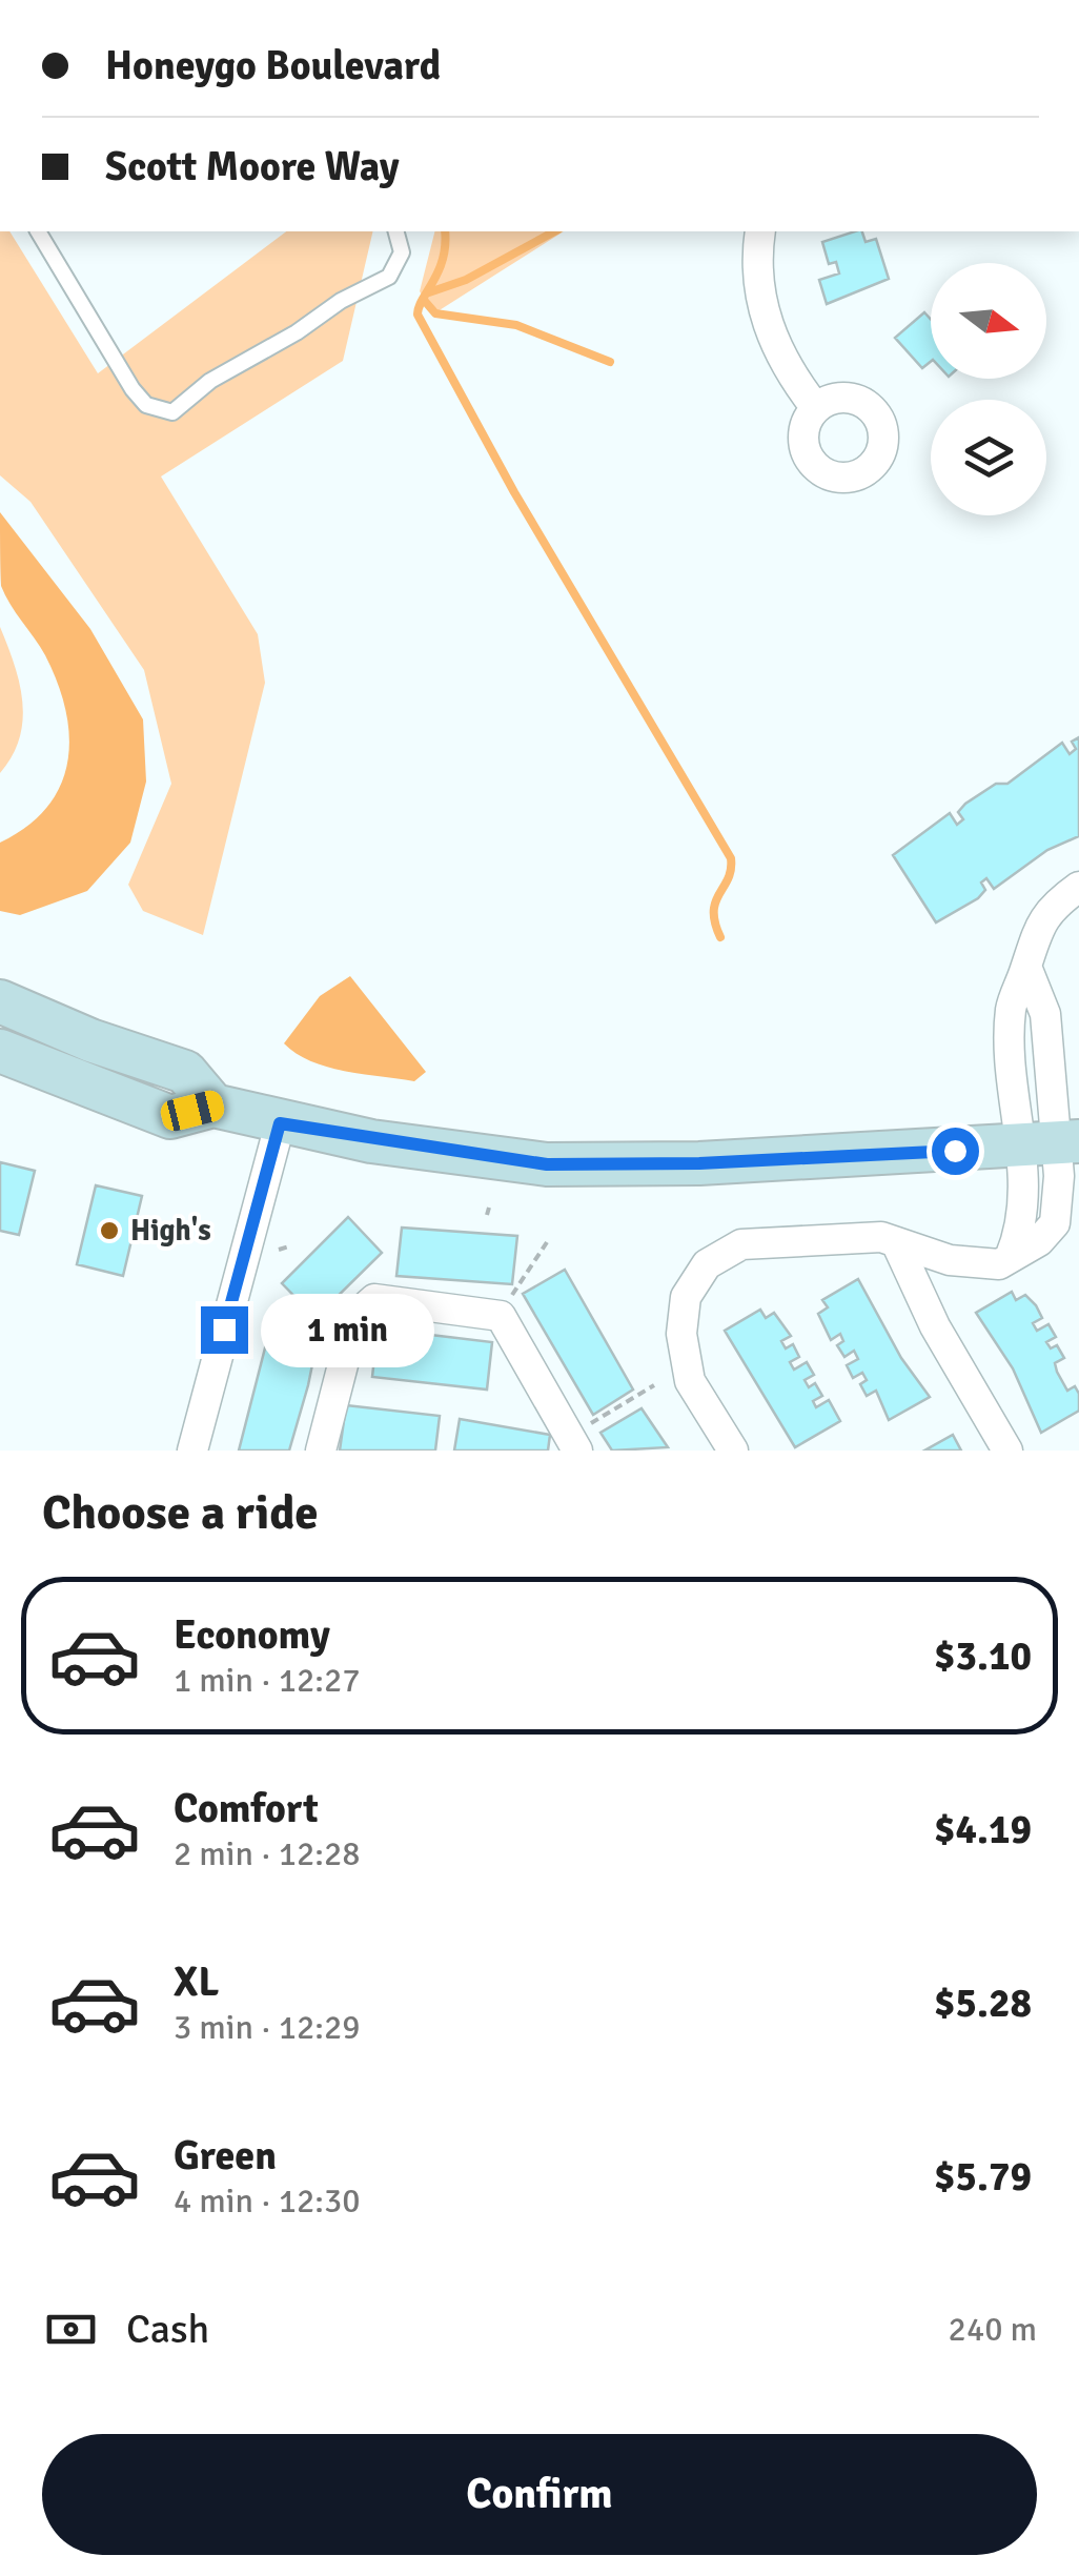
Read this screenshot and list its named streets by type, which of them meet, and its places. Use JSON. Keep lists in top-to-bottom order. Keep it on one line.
{"places":["High's"],"north":"right","page":{"banner":["Honeygo Boulevard","Scott Moore Way"],"bubble":"1 min","heading":"Choose a ride","list":[{"name":"Economy","note":"1 min · 12:27","value":"$3.10"},{"name":"Comfort","note":"2 min · 12:28","value":"$4.19"},{"name":"XL","note":"3 min · 12:29","value":"$5.28"},{"name":"Green","note":"4 min · 12:30","value":"$5.79"}],"pay":["Cash","240 m"],"buttons":"Confirm"}}
